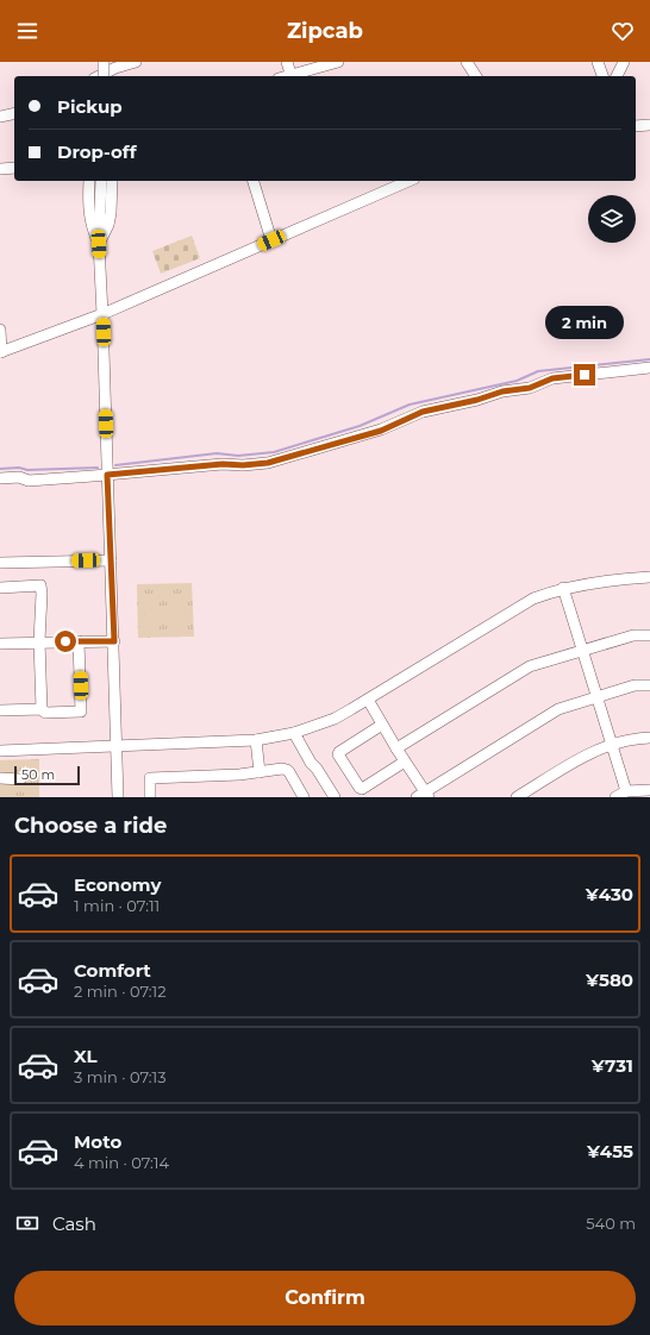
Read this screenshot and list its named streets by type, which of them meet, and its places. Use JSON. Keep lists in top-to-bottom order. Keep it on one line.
{"scale_bar":"50 m","page":{"header":"Zipcab","banner":["Pickup","Drop-off"],"bubble":"2 min","scale":"50 m","heading":"Choose a ride","list":[{"name":"Economy","note":"1 min · 07:11","value":"¥430"},{"name":"Comfort","note":"2 min · 07:12","value":"¥580"},{"name":"XL","note":"3 min · 07:13","value":"¥731"},{"name":"Moto","note":"4 min · 07:14","value":"¥455"}],"pay":["Cash","540 m"],"buttons":"Confirm"}}
